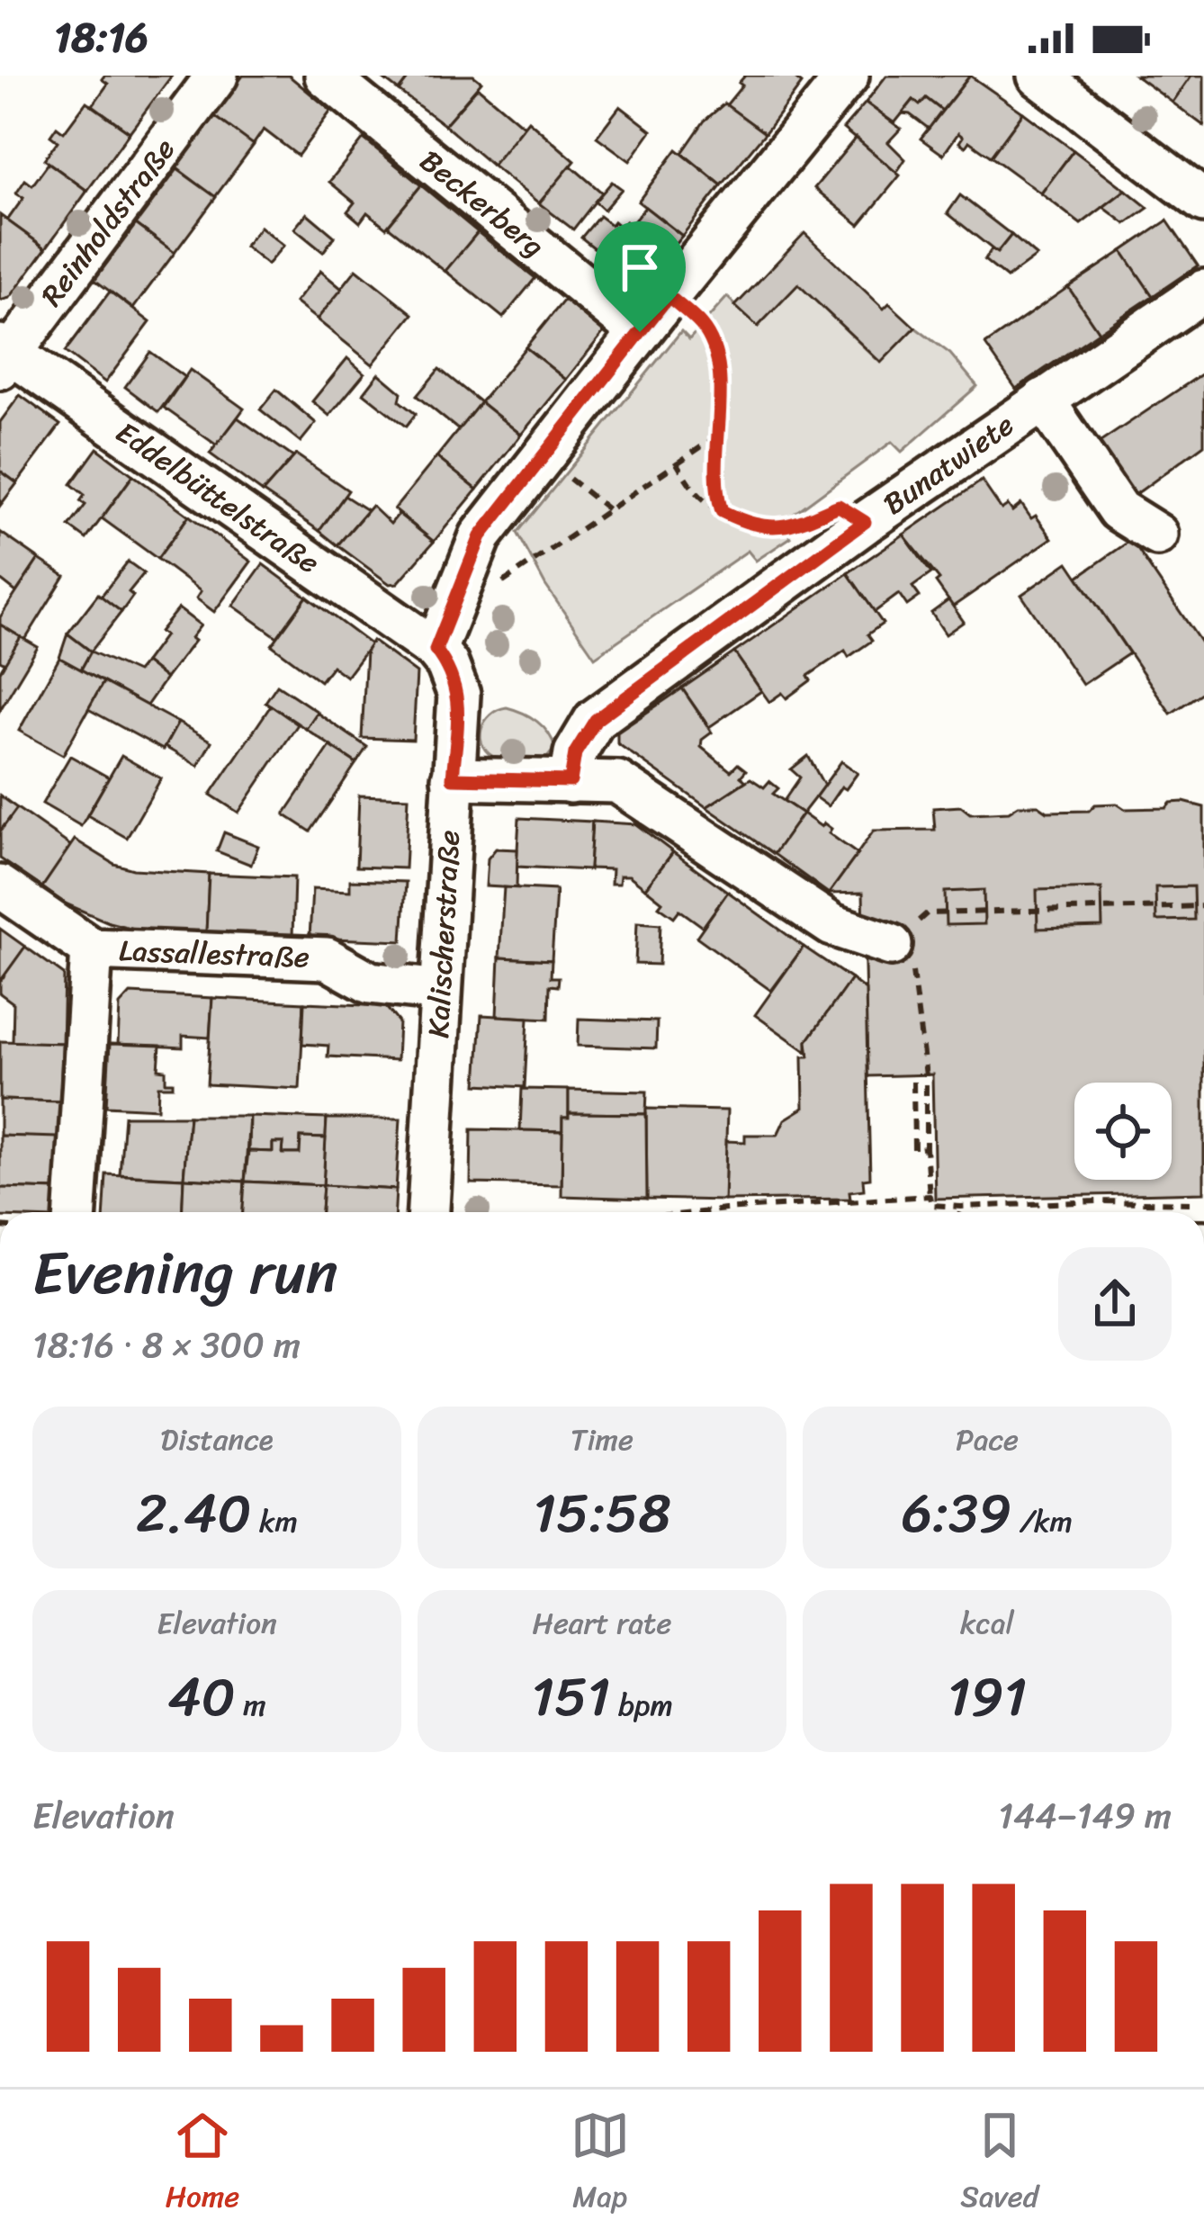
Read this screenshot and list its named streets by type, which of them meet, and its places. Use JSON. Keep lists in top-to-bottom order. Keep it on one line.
{"streets":{"street":["Beckerberg","Reinholdstraße","Bunatwiete","Eddelbüttelstraße","Kalischerstraße","Lassallestraße"]},"crossings":[["Reinholdstraße","Eddelbüttelstraße"],["Eddelbüttelstraße","Kalischerstraße"],["Kalischerstraße","Lassallestraße"]],"page":{"status":"18:16","heading":["Evening run","18:16 · 8 × 300 m"],"stats":[["Distance","2.40 km"],["Time","15:58"],["Pace","6:39 /km"],["Elevation","40 m"],["Heart rate","151 bpm"],["kcal","191"]],"chart":["Elevation","144–149 m"],"tabs":["Home","Map","Saved"]}}
